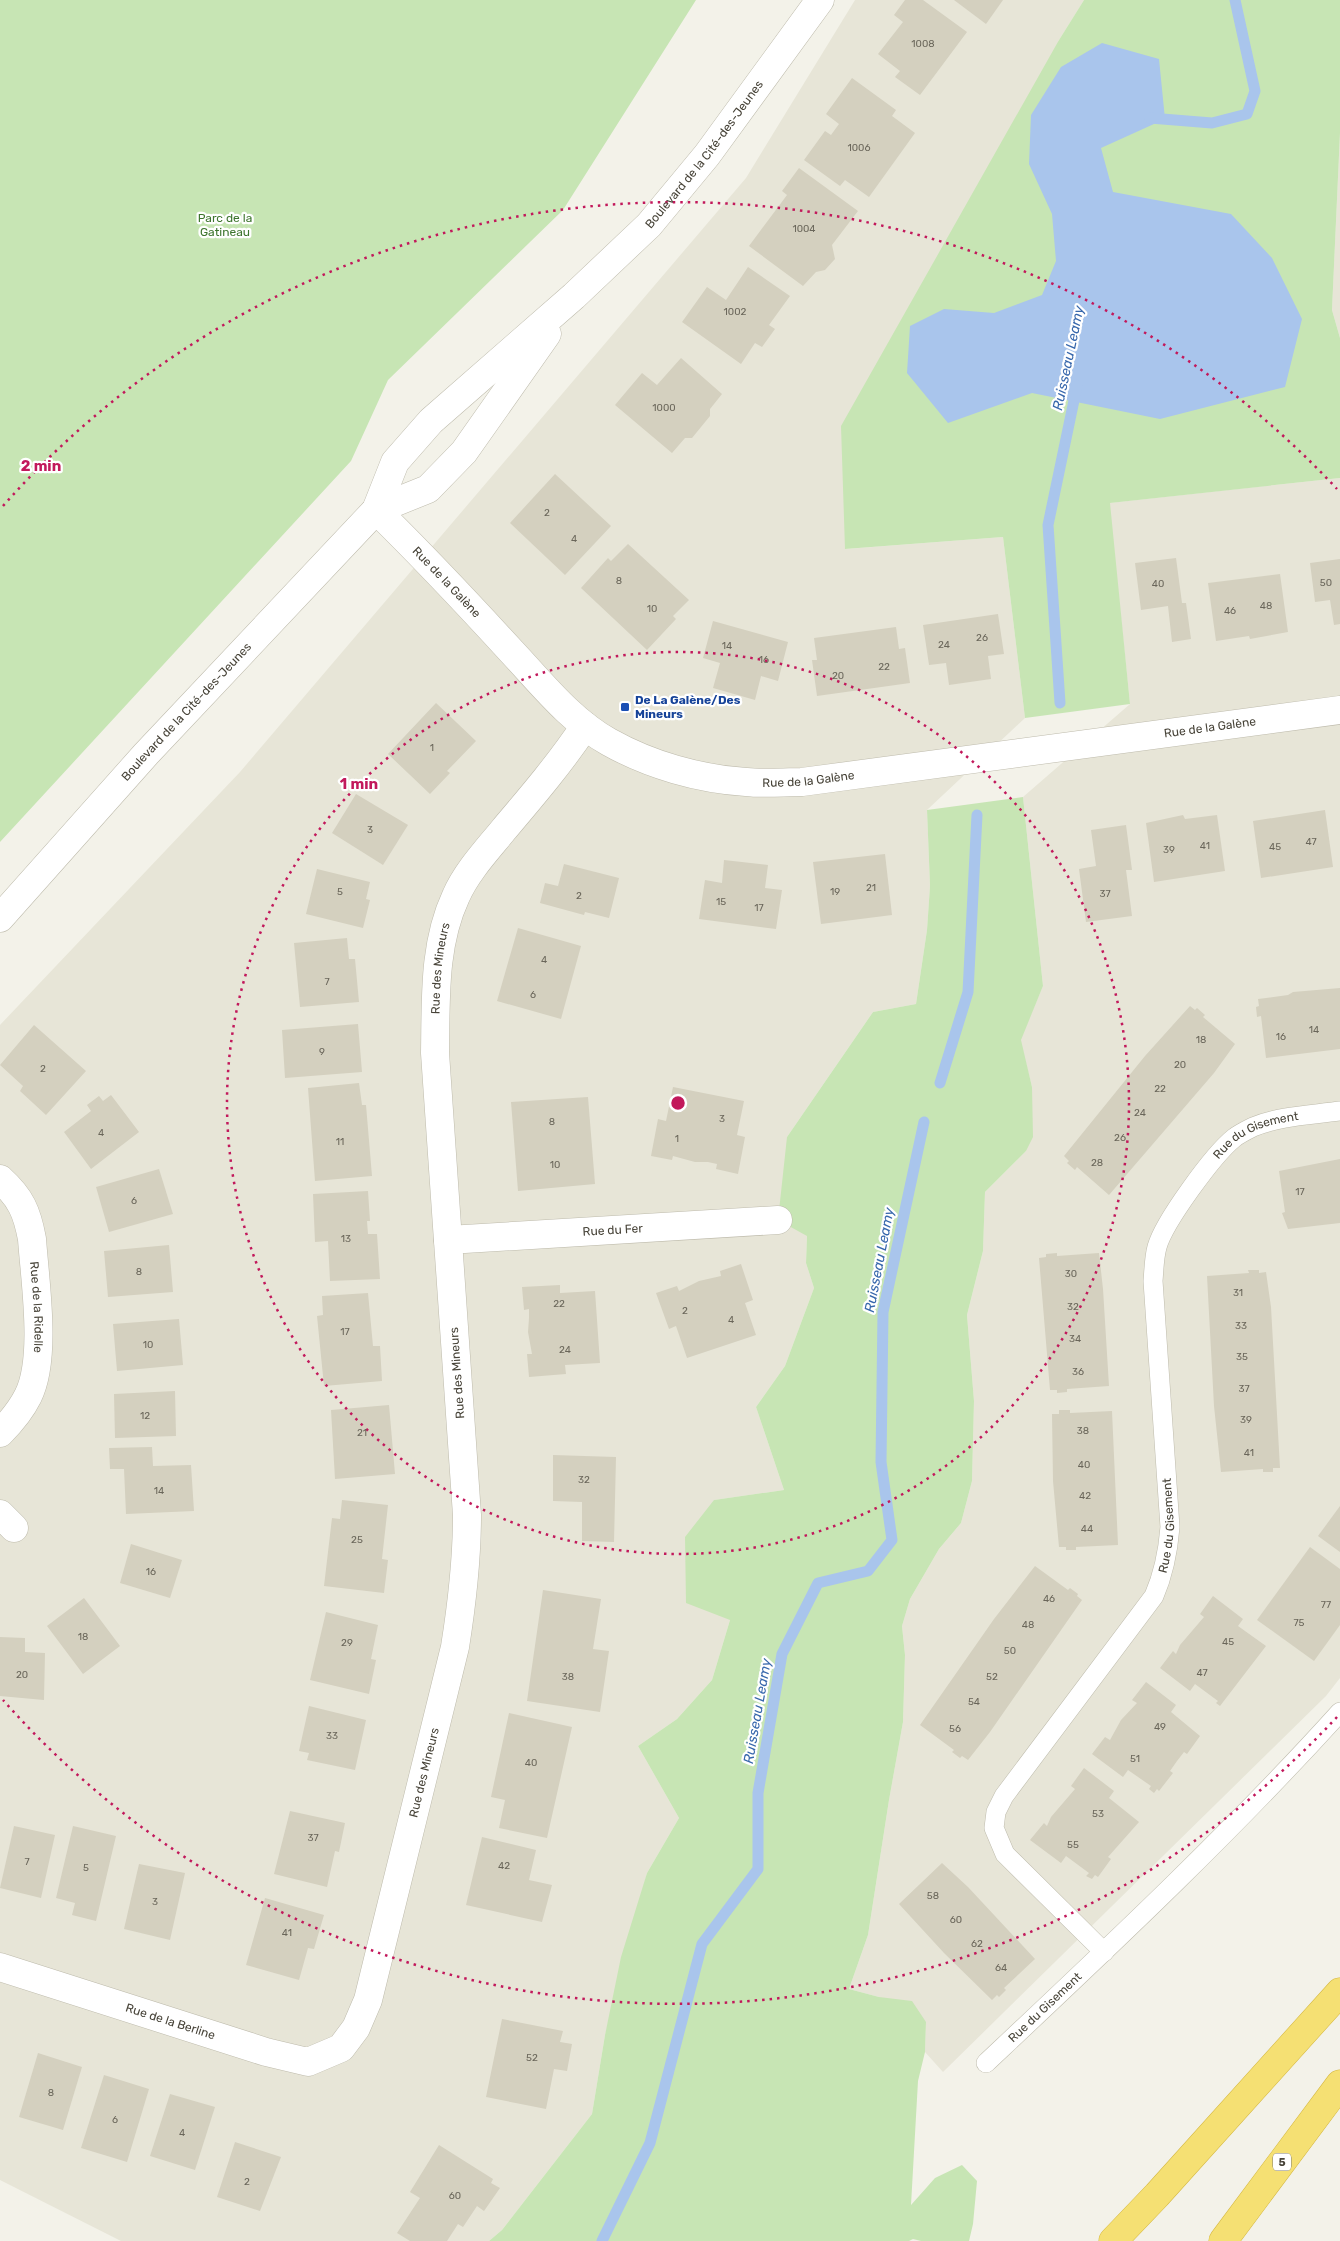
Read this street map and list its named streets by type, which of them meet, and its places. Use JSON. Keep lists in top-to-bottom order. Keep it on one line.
{"streets":{"highway":["5"],"street":["Boulevard de la Cité-des-Jeunes","Rue de la Galène","Rue des Mineurs","Rue du Fer","Rue de la Ridelle","Rue de la Berline"],"lane":["Rue du Gisement"]},"crossings":[["Boulevard de la Cité-des-Jeunes","Rue de la Galène"],["Rue de la Galène","Rue des Mineurs"],["Rue des Mineurs","Rue du Fer"],["Rue des Mineurs","Rue de la Berline"]],"water":["Ruisseau Leamy"],"parks":["Parc de la Gatineau"],"places":{"transit":["De La Galène/Des Mineurs"]},"house_numbers":["1008","1006","1004","1002","1000","2","4","8","50","40","48","10","46","26","24","14","16","22","20","1","3","47","41","45","39","21","5","19","37","2","15","17","4","7","6","14","16","18","9","20","2","22","24","3","8","4","26","1","11","28","10","17","6","13","8","30","31","22","32","2","4","33","17","34","10","24","35","36","37","12","39","38","21","41","40","32","14","42","44","25","16","46","77","75","48","18","45","29","50","47","20","38","52","54","49","56","33","51","40","53","37","55","7","42","5","58","3","60","41","62","64","52","8","6","4","2","60"],"rings":["2 min","1 min"]}
